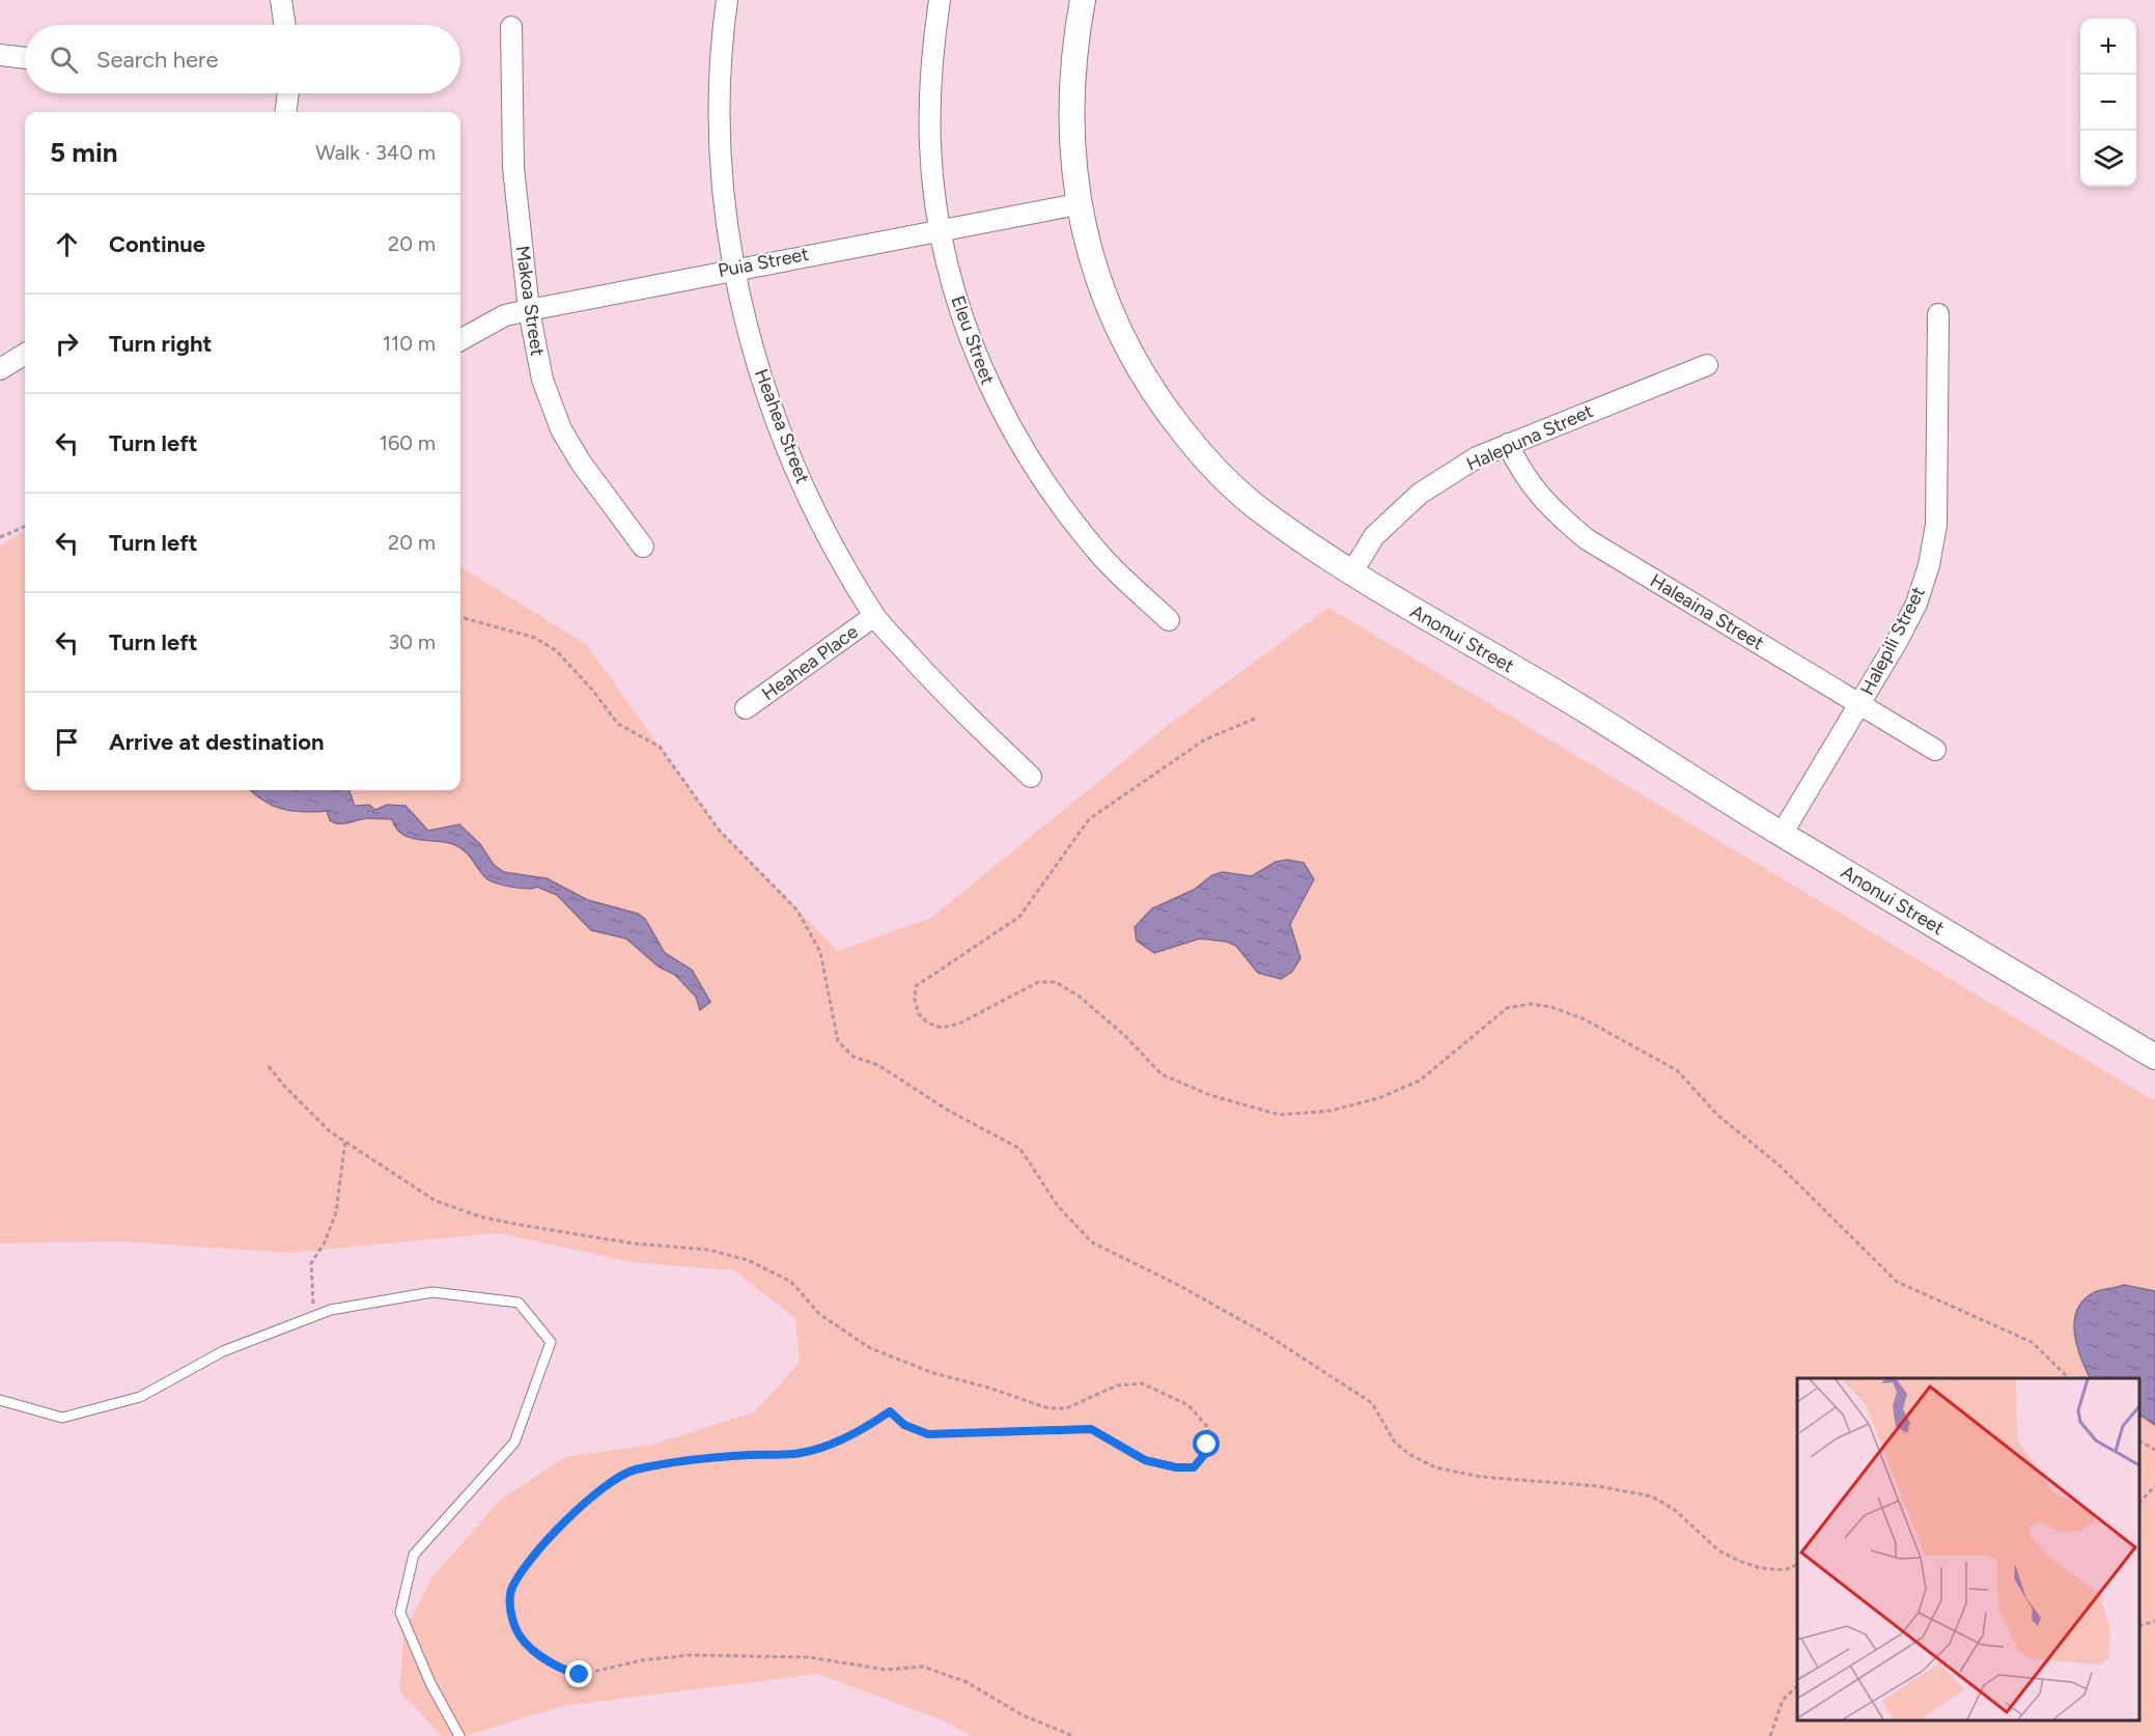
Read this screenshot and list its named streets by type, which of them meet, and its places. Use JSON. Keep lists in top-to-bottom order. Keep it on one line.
{"streets":{"street":["Puia Street","Makoa Street","Eleu Street","Heahea Street","Halepuna Street","Haleaina Street","Anonui Street","Halepili Street","Heahea Place"]},"crossings":[["Puia Street","Makoa Street"],["Puia Street","Eleu Street"],["Puia Street","Heahea Street"],["Puia Street","Anonui Street"],["Heahea Street","Heahea Place"],["Halepuna Street","Haleaina Street"],["Halepuna Street","Anonui Street"],["Haleaina Street","Halepili Street"],["Anonui Street","Halepili Street"]],"page":{"map_buttons":["+","−"],"search":"Search here","heading":["5 min","Walk · 340 m"],"list":[["Continue","20 m"],["Turn right","110 m"],["Turn left","160 m"],["Turn left","20 m"],["Turn left","30 m"],"Arrive at destination"]}}
